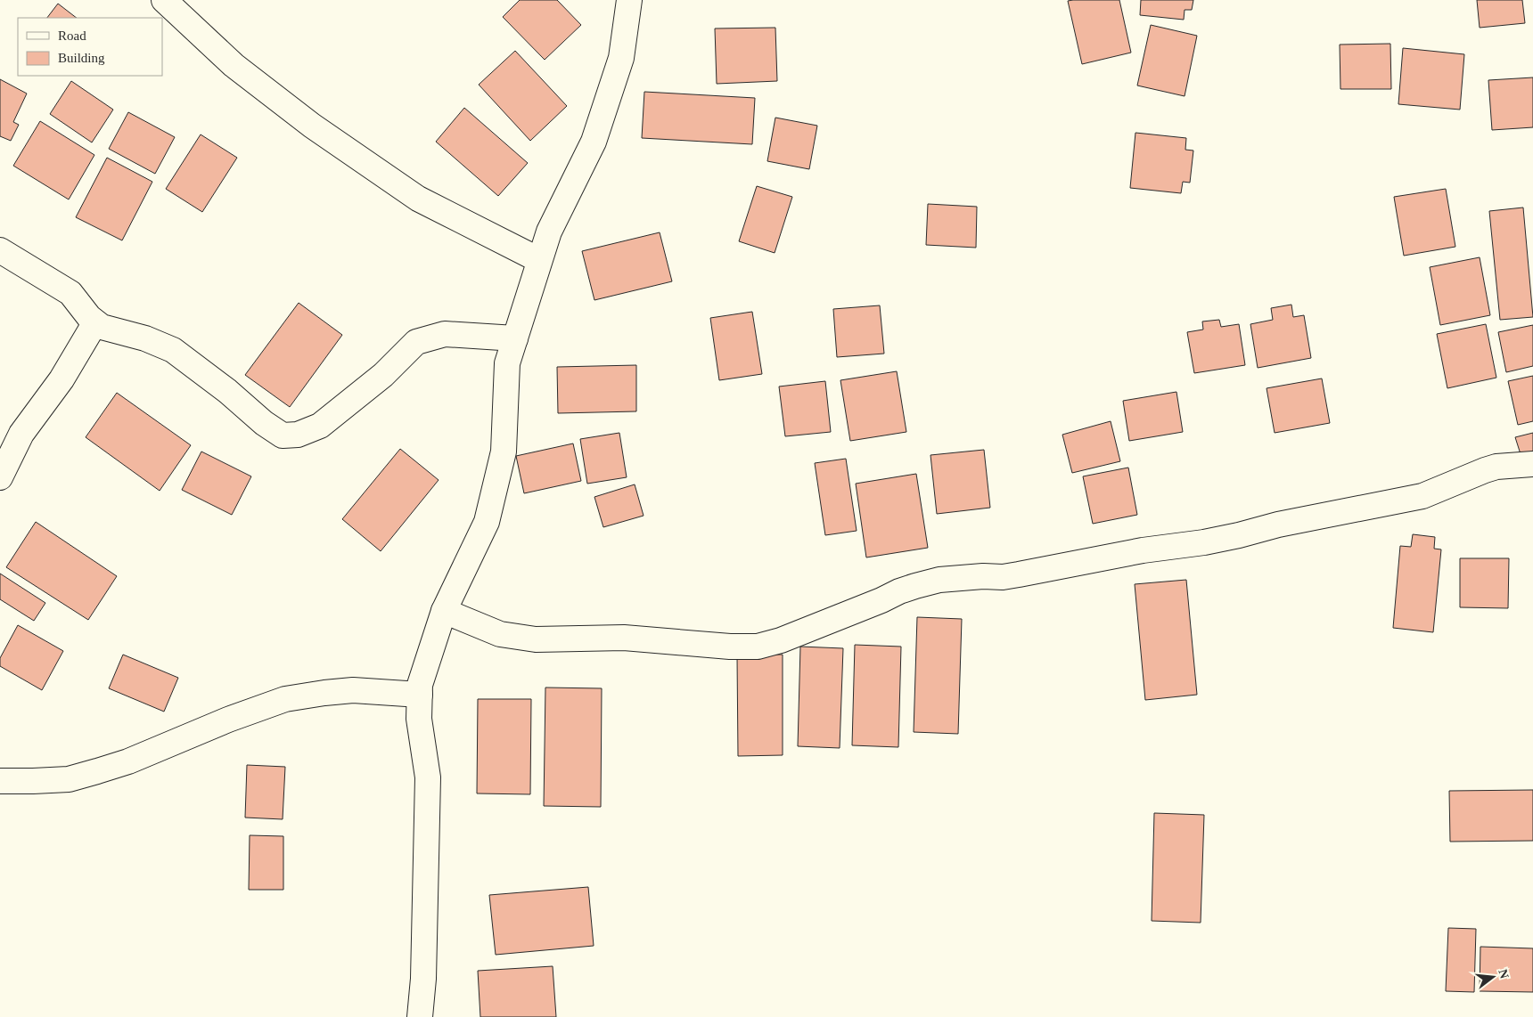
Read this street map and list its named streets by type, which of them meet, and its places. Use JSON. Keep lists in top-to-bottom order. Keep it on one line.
{"legend":["Road","Building"],"north":"right"}
